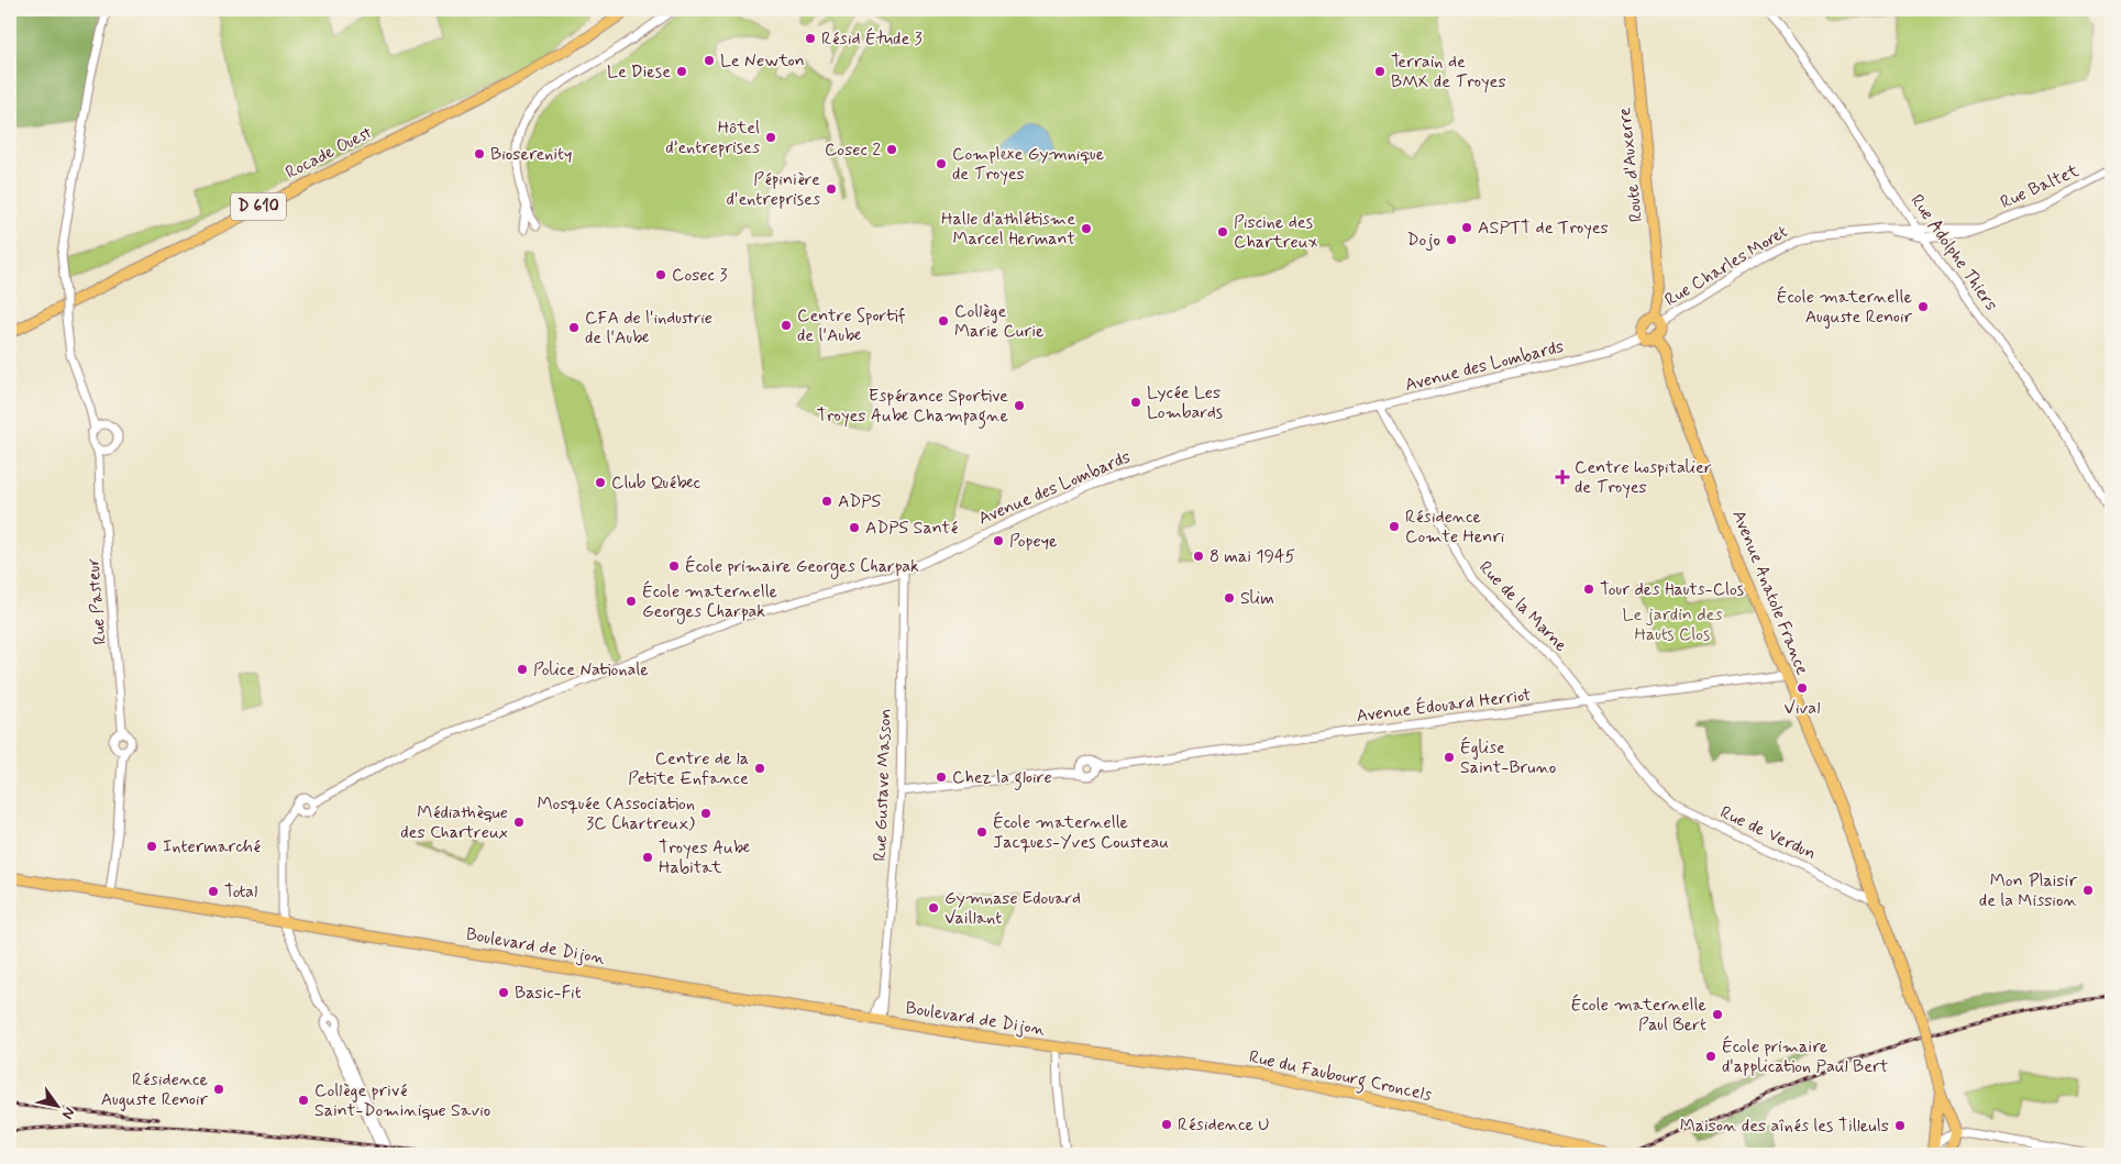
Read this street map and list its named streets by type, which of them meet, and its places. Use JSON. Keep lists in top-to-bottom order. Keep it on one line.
{"streets":{"main road":["Rocade Ouest","Route d'Auxerre","D 610","Avenue Anatole France","Boulevard de Dijon","Rue du Faubourg Croncels"],"street":["Rue Baltet","Rue Adolphe Thiers","Rue Charles Moret","Avenue des Lombards","Rue Pasteur","Rue de la Marne","Avenue Édouard Herriot","Rue Gustave Masson","Rue de Verdun"]},"crossings":[["Route d'Auxerre","Rue Charles Moret"],["Route d'Auxerre","Avenue des Lombards"],["Route d'Auxerre","Avenue Anatole France"],["Rue Baltet","Rue Adolphe Thiers"],["Rue Baltet","Rue Charles Moret"],["Rue Adolphe Thiers","Rue Charles Moret"],["Rue Charles Moret","Avenue des Lombards"],["Rue Charles Moret","Avenue Anatole France"],["Avenue des Lombards","Avenue Anatole France"],["Avenue des Lombards","Rue de la Marne"],["Avenue des Lombards","Rue Gustave Masson"],["Avenue Anatole France","Avenue Édouard Herriot"],["Avenue Anatole France","Rue de Verdun"],["Rue de la Marne","Avenue Édouard Herriot"],["Rue de la Marne","Rue de Verdun"],["Rue Gustave Masson","Boulevard de Dijon"],["Boulevard de Dijon","Rue du Faubourg Croncels"]],"parks":["Le jardin des Hauts Clos"],"places":{"other":["Résid Étude 3","Le Newton","Le Diese","Terrain de BMX de Troyes","Hôtel d’entreprises","Cosec 2","Bioserenity","Complexe Gymnique de Troyes","Pépinière d'entreprises","ASPTT de Troyes","Halle d'athlétisme Marcel Hermant","Piscine des Chartreux","Dojo","Cosec 3","École maternelle Auguste Renoir","Collège Marie Curie","Centre Sportif de l'Aube","CFA de l'industrie de l'Aube","Lycée Les Lombards","Espérance Sportive Troyes Aube Champagne","Club Québec","ADPS","Résidence Comte Henri","ADPS Santé","Popeye","8 mai 1945","École primaire Georges Charpak","Tour des Hauts-Clos","Slim","École maternelle Georges Charpak","Police Nationale","Vival","Église Saint-Bruno","Centre de la Petite Enfance","Chez la gloire","Mosquée (Association 3C Chartreux)","Médiathèque des Chartreux","École maternelle Jacques-Yves Cousteau","Intermarché","Troyes Aube Habitat","Mon Plaisir de la Mission","Total","Gymnase Edouard Vaillant","Basic-Fit","École maternelle Paul Bert","École primaire d'application Paul Bert","Résidence Auguste Renoir","Collège privé Saint-Dominique Savio","Résidence U","Maison des aînés les Tilleuls"],"health":["Centre hospitalier de Troyes"]},"north":"bottom right"}
